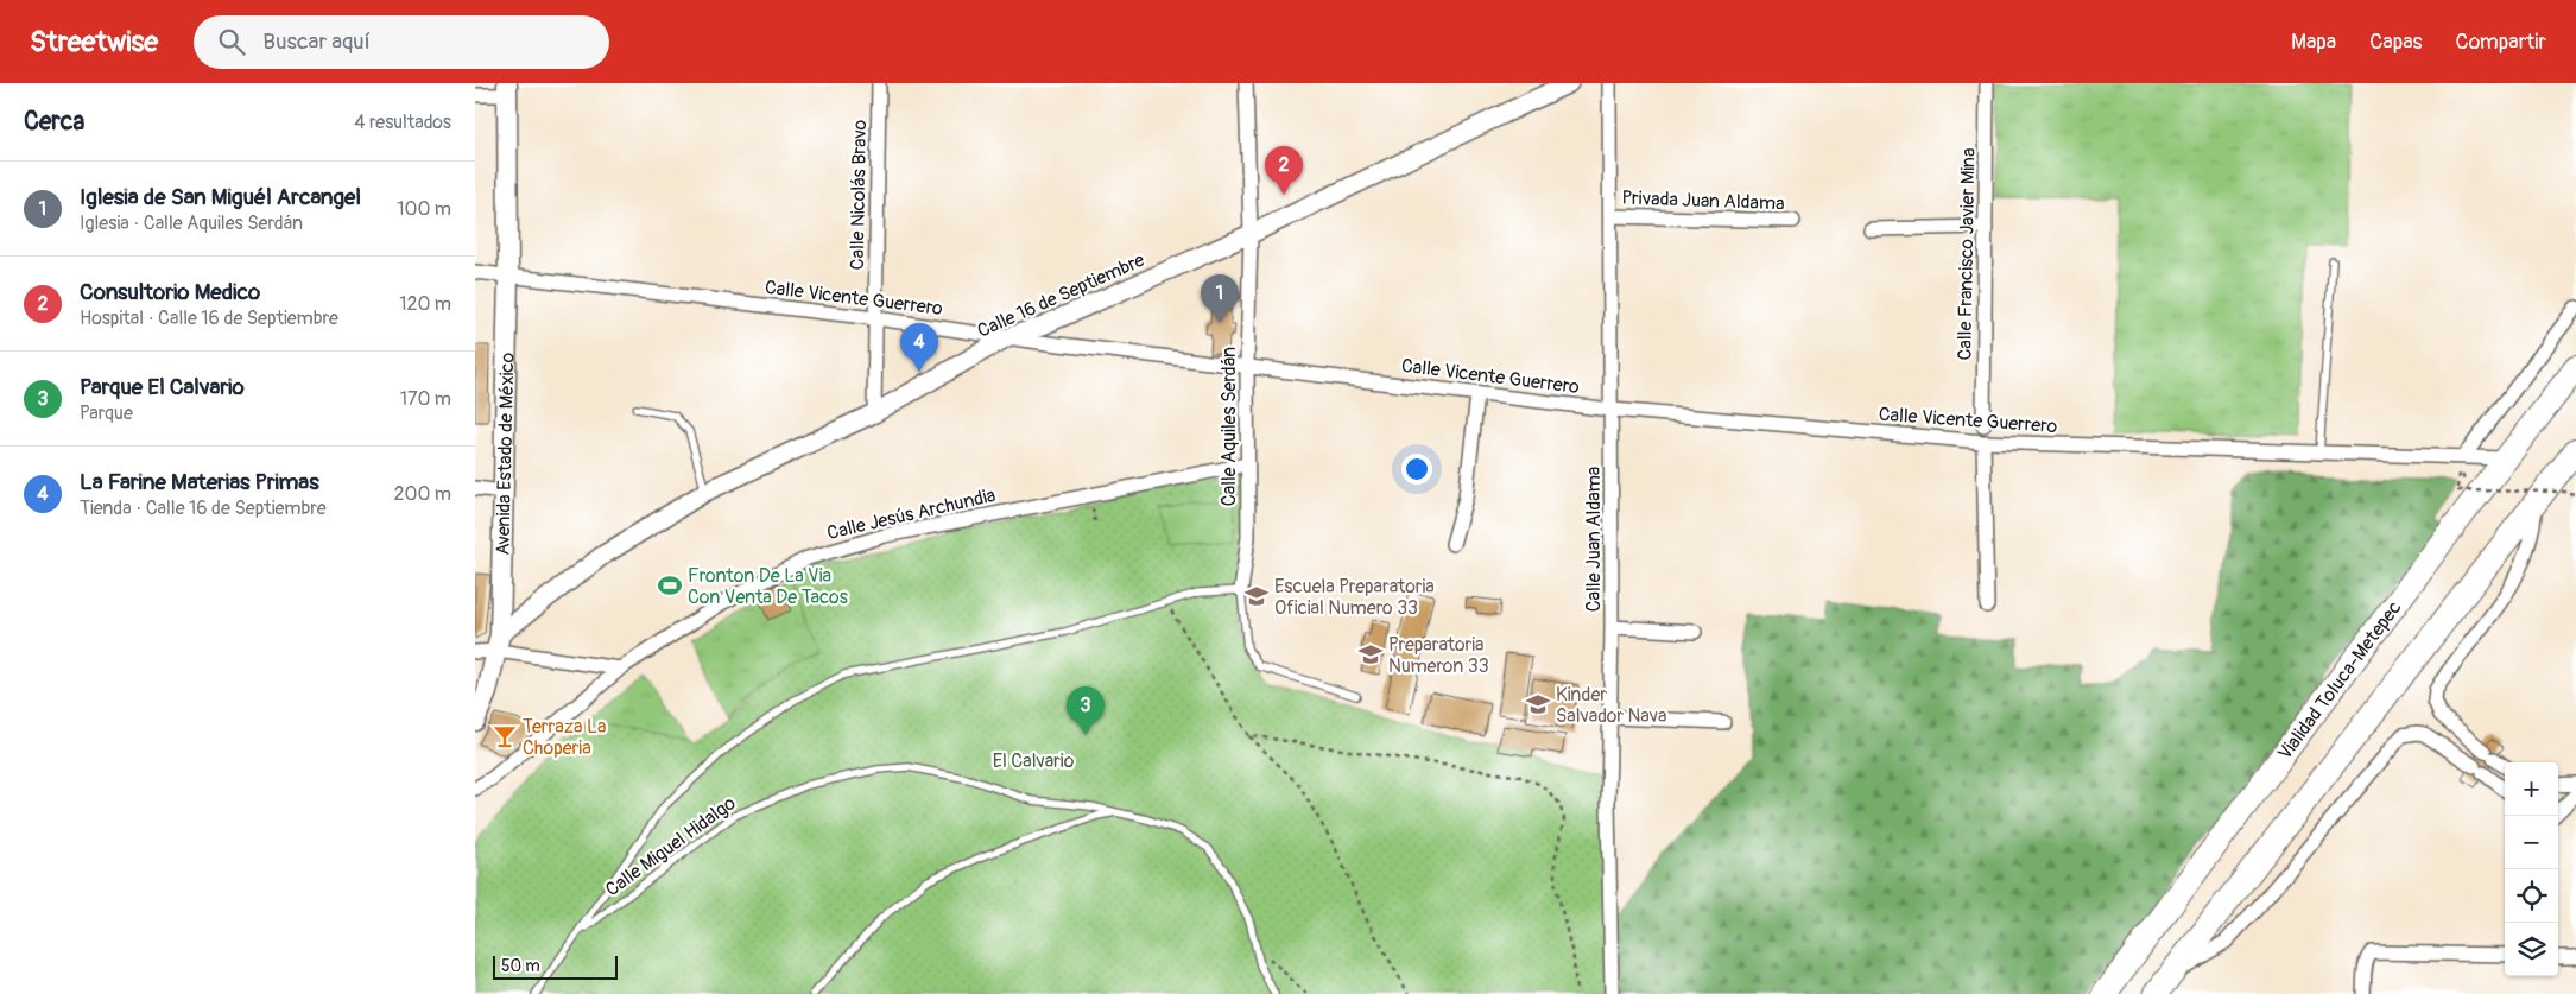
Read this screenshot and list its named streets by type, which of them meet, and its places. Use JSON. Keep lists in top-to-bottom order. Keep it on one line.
{"streets":{"highway":["Vialidad Toluca-Metepec"],"main road":["Avenida Estado de México"],"street":["Calle Nicolás Bravo","Privada Juan Aldama","Calle Francisco Javier Mina","Calle 16 de Septiembre","Calle Vicente Guerrero","Calle Aquiles Serdán","Calle Jesús Archundia","Calle Juan Aldama"],"lane":["Calle Miguel Hidalgo"]},"crossings":[["Calle Nicolás Bravo","Calle 16 de Septiembre"],["Calle Nicolás Bravo","Calle Vicente Guerrero"],["Privada Juan Aldama","Calle Juan Aldama"],["Calle 16 de Septiembre","Calle Vicente Guerrero"],["Calle 16 de Septiembre","Calle Aquiles Serdán"],["Calle 16 de Septiembre","Avenida Estado de México"],["Calle Vicente Guerrero","Calle Aquiles Serdán"],["Calle Vicente Guerrero","Avenida Estado de México"],["Calle Vicente Guerrero","Calle Juan Aldama"],["Calle Vicente Guerrero","Vialidad Toluca-Metepec"],["Calle Aquiles Serdán","Calle Jesús Archundia"]],"parks":["El Calvario"],"places":{"sports":["Fronton De La Via Con Venta De Tacos"],"school or university":["Escuela Preparatoria Oficial Numero 33","Preparatoria Numeron 33","Kinder Salvador Nava"],"bar":["Terraza La Choperia"]},"scale_bar":"50 m","page":{"header":"Streetwise","search":"Buscar aquí","nav":["Mapa","Capas","Compartir"],"heading":["Cerca","4 resultados"],"pins":["2","1","4","3"],"list":[{"mark":"1","name":"Iglesia de San Miguél Arcangel","note":"Iglesia · Calle Aquiles Serdán","value":"100 m"},{"mark":"2","name":"Consultorio Medico","note":"Hospital · Calle 16 de Septiembre","value":"120 m"},{"mark":"3","name":"Parque El Calvario","note":"Parque","value":"170 m"},{"mark":"4","name":"La Farine Materias Primas","note":"Tienda · Calle 16 de Septiembre","value":"200 m"}],"map_buttons":["+","−"],"scale":"50 m"}}
